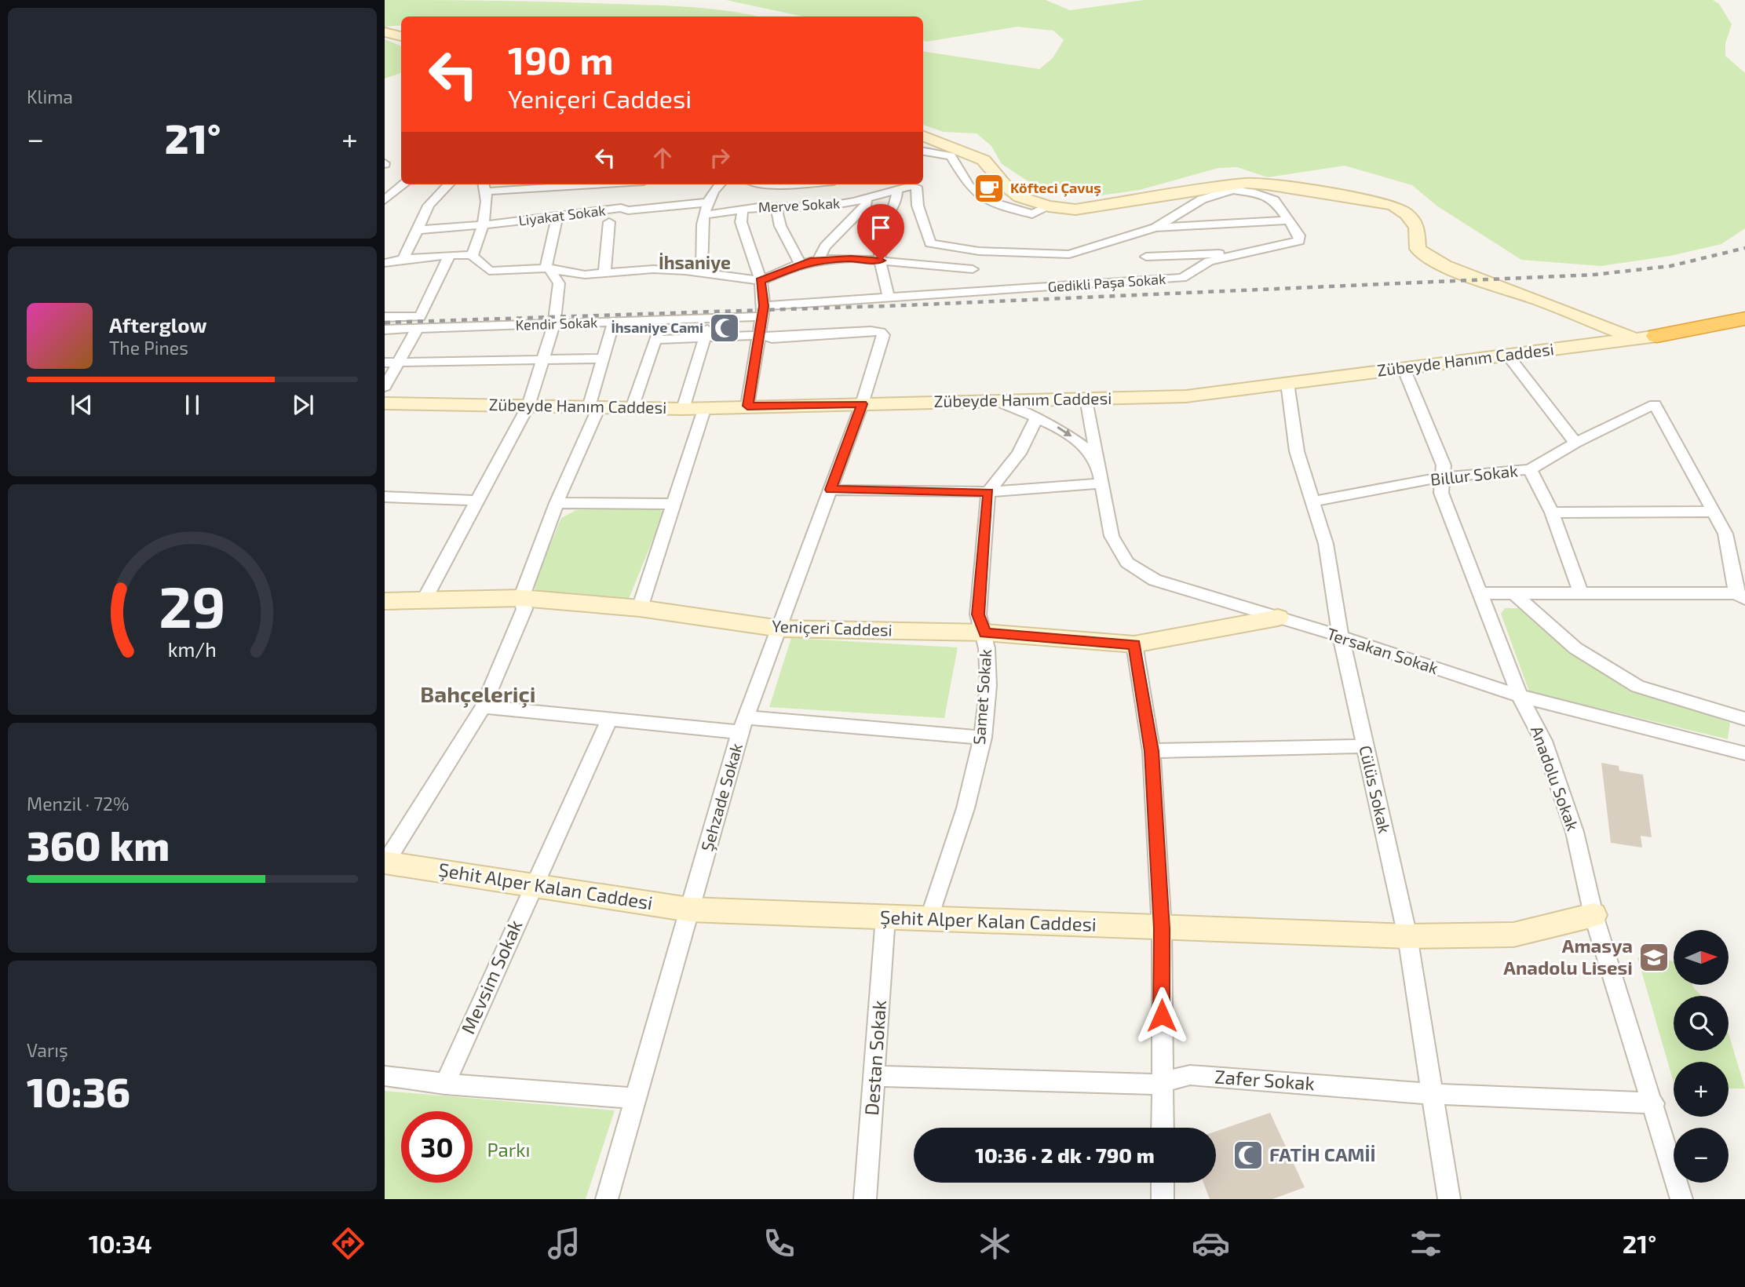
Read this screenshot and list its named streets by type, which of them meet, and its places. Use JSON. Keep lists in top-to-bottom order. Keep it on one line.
{"streets":{"street":["Merve Sokak","Liyakat Sokak","Gedikli Paşa Sokak","Kendir Sokak","Zübeyde Hanım Caddesi","Billur Sokak","Yeniçeri Caddesi","Tersakan Sokak","Samet Sokak","Anadolu Sokak","Cülüs Sokak","Şehzade Sokak","Şehit Alper Kalan Caddesi","Mevsim Sokak","Destan Sokak","Zafer Sokak"]},"crossings":[["Gedikli Paşa Sokak","Kendir Sokak"],["Zübeyde Hanım Caddesi","Tersakan Sokak"],["Zübeyde Hanım Caddesi","Anadolu Sokak"],["Zübeyde Hanım Caddesi","Cülüs Sokak"],["Zübeyde Hanım Caddesi","Şehzade Sokak"],["Billur Sokak","Anadolu Sokak"],["Billur Sokak","Cülüs Sokak"],["Yeniçeri Caddesi","Tersakan Sokak"],["Yeniçeri Caddesi","Samet Sokak"],["Yeniçeri Caddesi","Şehzade Sokak"],["Tersakan Sokak","Anadolu Sokak"],["Tersakan Sokak","Cülüs Sokak"],["Samet Sokak","Şehit Alper Kalan Caddesi"],["Anadolu Sokak","Şehit Alper Kalan Caddesi"],["Anadolu Sokak","Zafer Sokak"],["Cülüs Sokak","Şehit Alper Kalan Caddesi"],["Cülüs Sokak","Zafer Sokak"],["Şehzade Sokak","Şehit Alper Kalan Caddesi"],["Şehit Alper Kalan Caddesi","Mevsim Sokak"],["Şehit Alper Kalan Caddesi","Destan Sokak"],["Destan Sokak","Zafer Sokak"]],"districts":["İhsaniye","Bahçeleriçi"],"parks":["Parkı"],"places":{"cafe":["Köfteci Çavuş"],"mosque":["İhsaniye Cami","FATİH CAMİİ"],"school or university":["Amasya Anadolu Lisesi"]},"north":"right","page":{"tile":["Klima",["Menzil · 72%","360 km"],["Varış","10:36"]],"turn":["190 m","Yeniçeri Caddesi"],"heat":["−","21°","+"],"song":["Afterglow","The Pines"],"map_buttons":["+","−"],"limit":"30","trip":"10:36 · 2 dk · 790 m","tabs":["10:34","21°"],"gauge":["29","km/h"]}}
